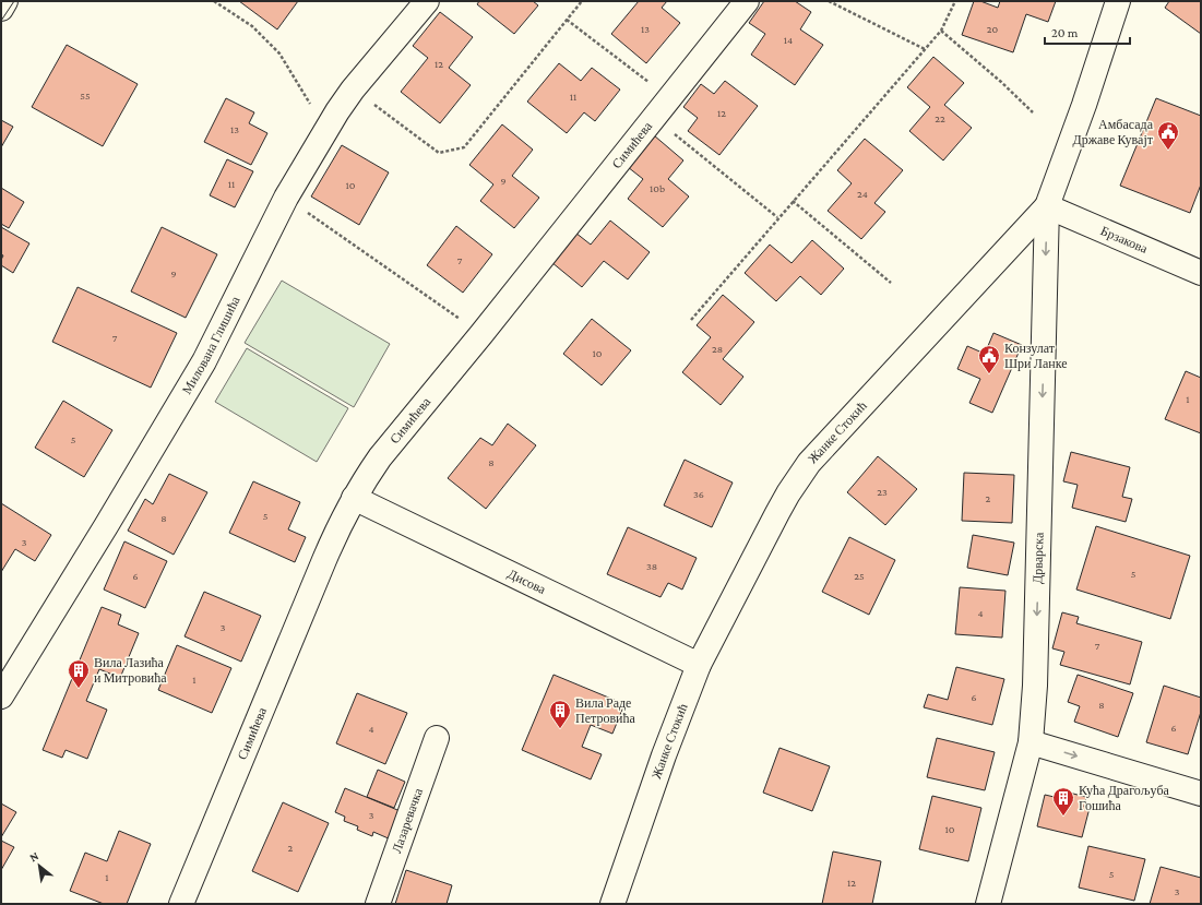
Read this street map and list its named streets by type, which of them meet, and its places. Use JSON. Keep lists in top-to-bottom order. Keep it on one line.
{"streets":{"street":["Симићева","Брзакова","Милована Глишића","Жанке Стокић","Дрварска","Дисова","Лазаревачка"]},"crossings":[["Симићева","Дисова"],["Брзакова","Жанке Стокић"],["Брзакова","Дрварска"],["Жанке Стокић","Дрварска"],["Жанке Стокић","Дисова"]],"one_way":["Дрварска"],"places":{"public building":["Амбасада Државе Кувајт","Конзулат Шри Ланке"],"building":["Вила Лазића и Митровића","Вила Раде Петровића","Кућа Драгољуба Гошића"]},"house_numbers":["13","20","14","12","55","11","12","22","13","9","11","10","10b","24","7","9","7","28","10","1","5","8","23","36","2","5","8","3","38","5","6","25","4","3","7","1","6","8","6","4","3","10","2","5","1","12","3"],"scale_bar":"20 m","north":"top left"}
